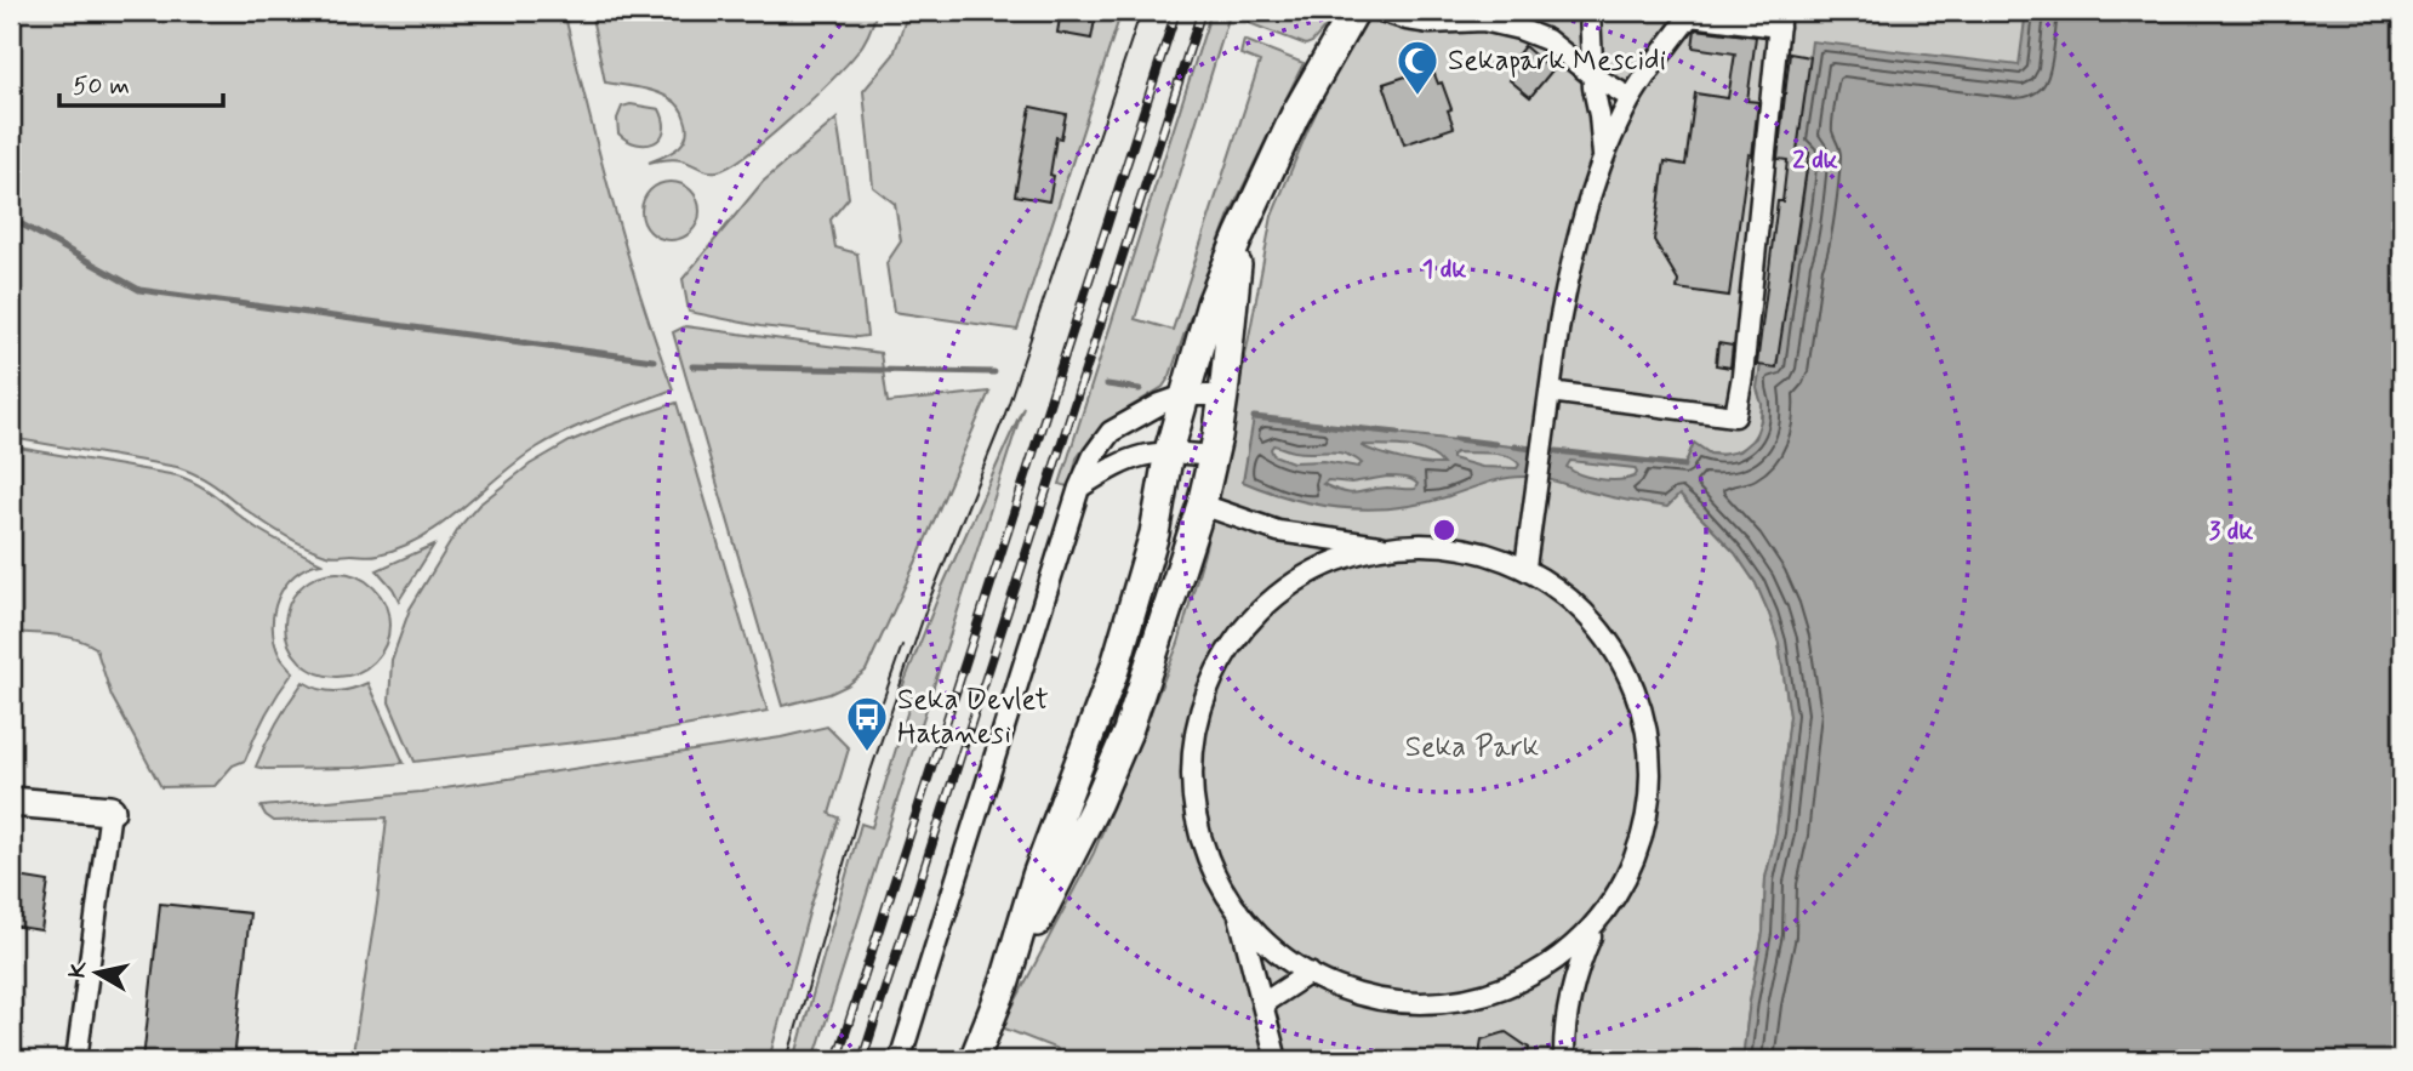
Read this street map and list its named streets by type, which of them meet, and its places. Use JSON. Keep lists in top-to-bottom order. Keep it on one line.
{"parks":["Seka Park"],"places":{"mosque":["Sekapark Mescidi"],"bus stop":["Seka Devlet Hatanesi"]},"scale_bar":"50 m","north":"left","rings":["2 dk","1 dk","3 dk"]}
